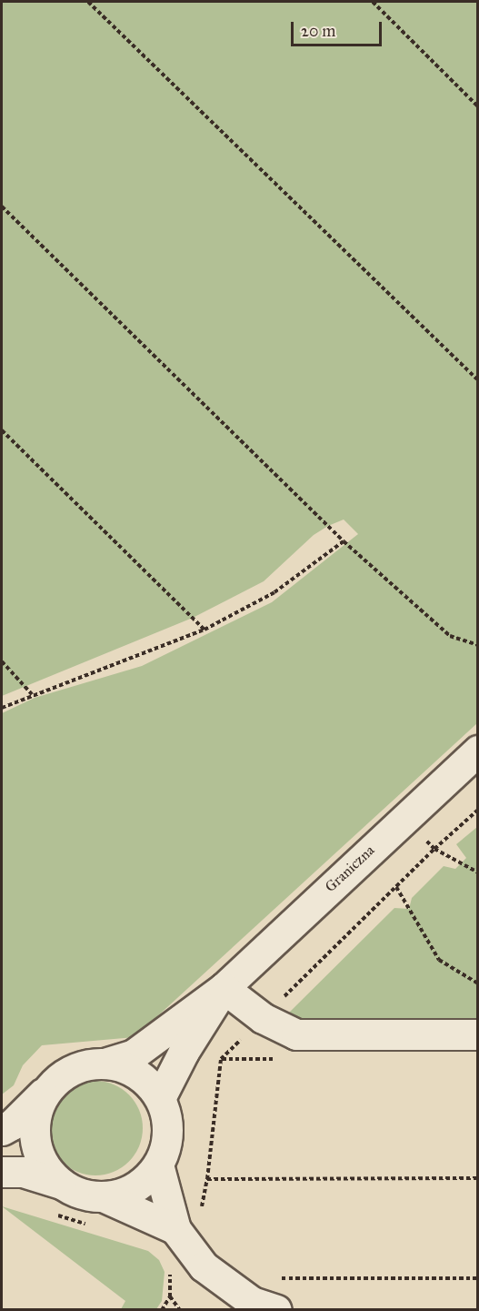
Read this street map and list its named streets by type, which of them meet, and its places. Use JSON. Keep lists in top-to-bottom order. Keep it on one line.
{"streets":{"street":["Graniczna"]},"scale_bar":"20 m"}
